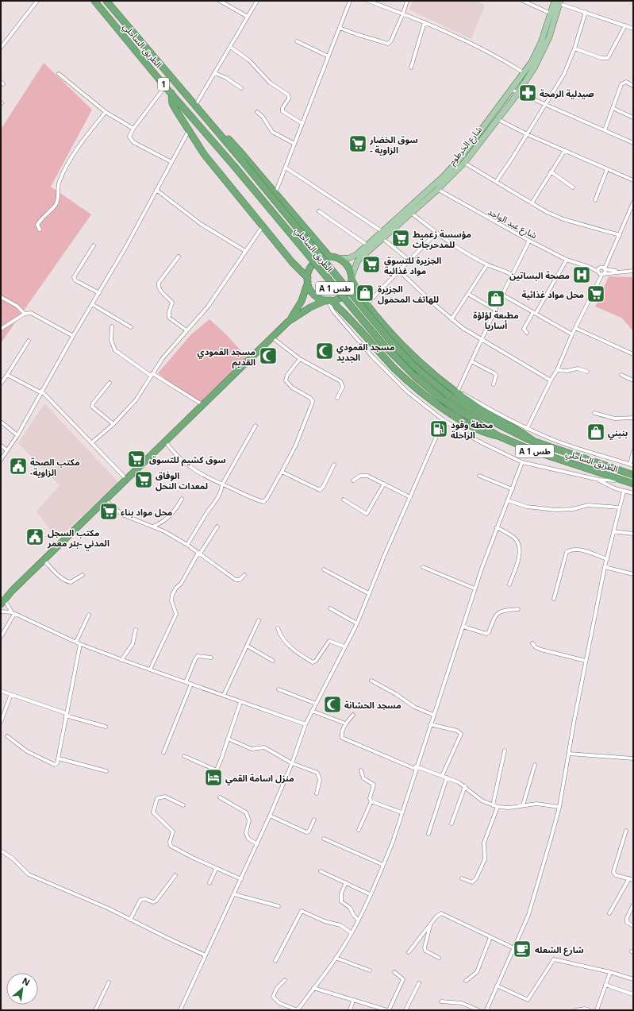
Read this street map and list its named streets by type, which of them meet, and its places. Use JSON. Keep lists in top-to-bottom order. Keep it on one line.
{"streets":{"highway":["الطريق الساحلي","1","A 1 طس"],"main road":["شارع الخرطوم"],"street":["شارع عبد الواحد"]},"crossings":[["شارع الخرطوم","شارع عبد الواحد"]],"places":{"pharmacy":["صيدلية الرمحة"],"supermarket":["سوق الخضار - الزاوية","مؤسسة زعميط للمدحرجات","الجزيرة للتسوق مواد غذائية","محل مواد غذائية","سوق كشيم للتسوق","الوفاق لمعدات النحل","محل مواد بناء"],"hospital":["مصحة البساتين"],"shop":["الجزيرة للهاتف المحمول","مطبعة لؤلؤة أساريا","بنيني"],"mosque":["مسجد القمودي الجديد","مسجد القمودي القديم","مسجد الحشانة"],"fuel station":["محطة وقود الراحلة"],"public building":["مكتب الصحة -الزاوية","مكتب السجل المدني -بئر معمر"],"hotel":["منزل اسامة القمي"],"cafe":["شارع الشعله"]},"north":"top right"}
